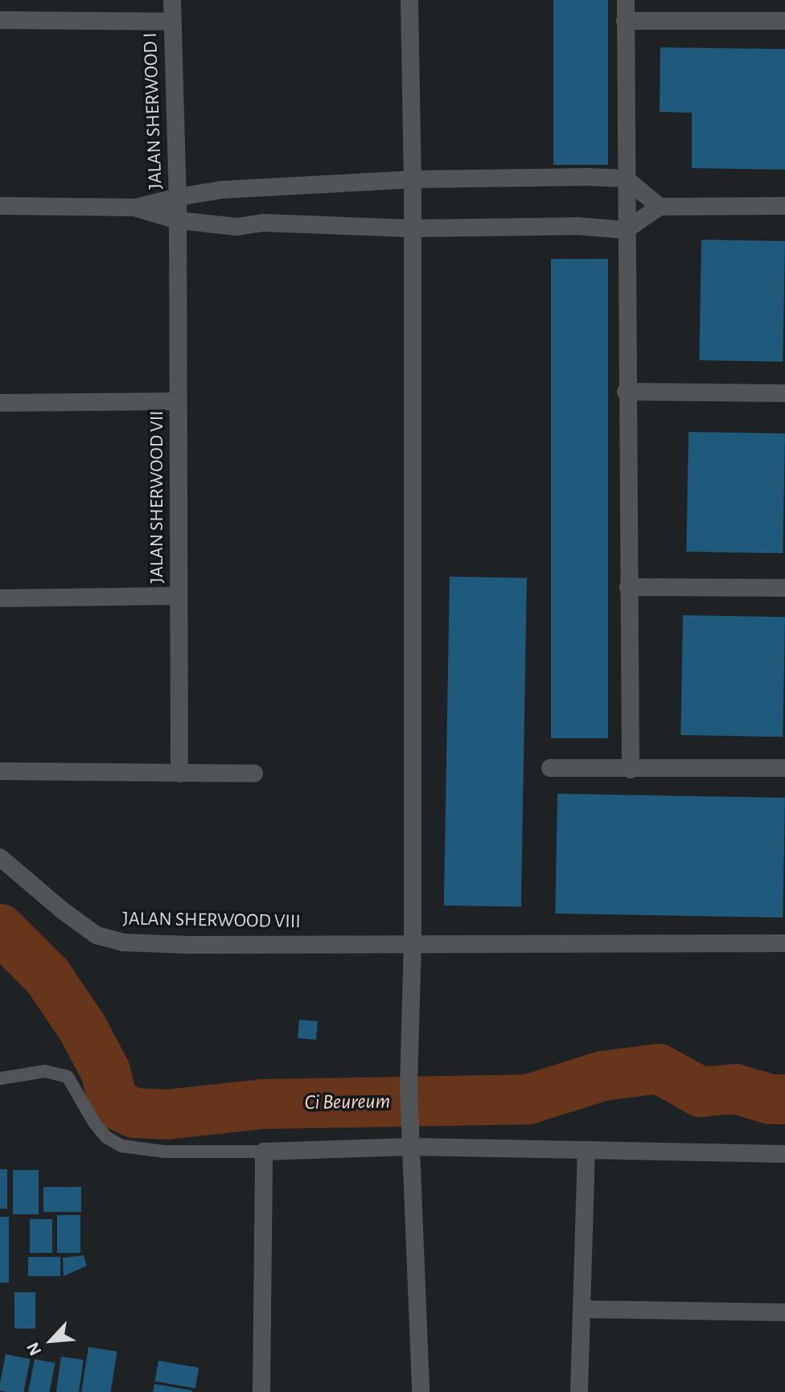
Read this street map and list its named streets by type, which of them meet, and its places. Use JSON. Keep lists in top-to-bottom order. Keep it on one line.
{"streets":{"street":["JALAN SHERWOOD I","JALAN SHERWOOD VII","JALAN SHERWOOD VIII"]},"crossings":[["JALAN SHERWOOD I","JALAN SHERWOOD VII"]],"water":["Ci Beureum"],"north":"bottom left"}
